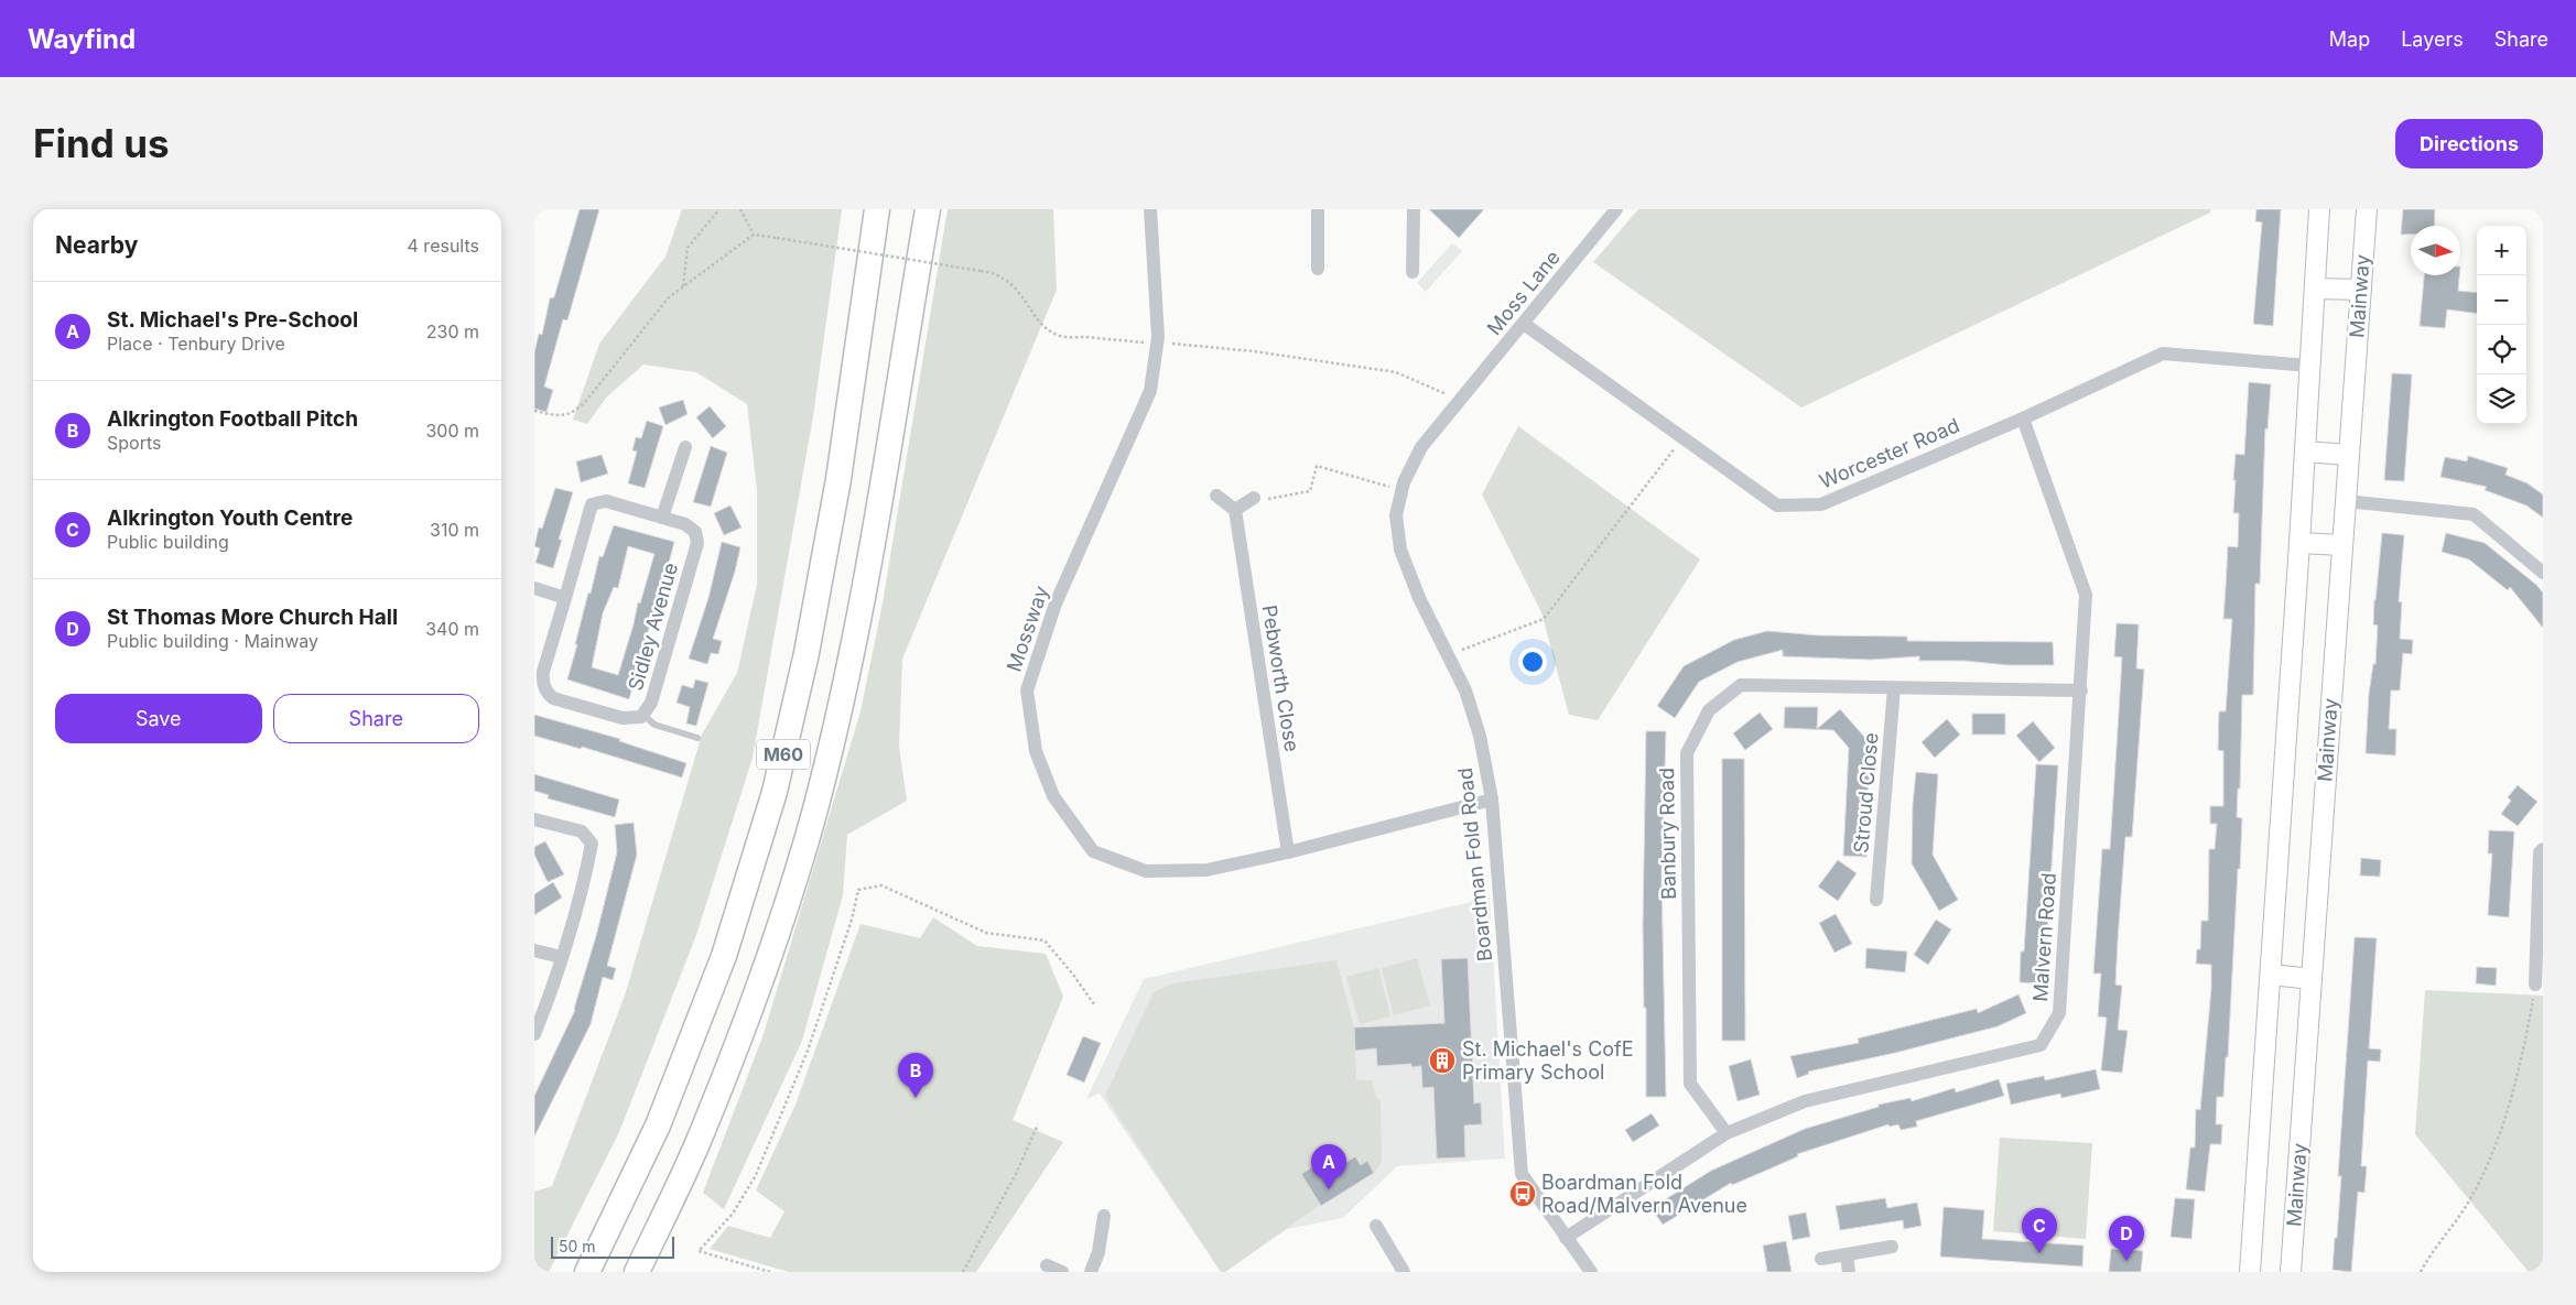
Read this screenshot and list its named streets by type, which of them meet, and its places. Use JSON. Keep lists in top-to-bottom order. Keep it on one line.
{"streets":{"highway":["M60"],"street":["Moss Lane","Mainway","Worcester Road","Sidley Avenue","Mossway","Pebworth Close","Stroud Close","Banbury Road","Boardman Fold Road","Malvern Road"]},"crossings":[["Moss Lane","Worcester Road"],["Moss Lane","Boardman Fold Road"],["Worcester Road","Malvern Road"],["Mossway","Pebworth Close"],["Mossway","Boardman Fold Road"],["Stroud Close","Banbury Road"],["Banbury Road","Malvern Road"],["Boardman Fold Road","Malvern Road"]],"places":{"building":["St. Michael's CofE Primary School"],"bus stop":["Boardman Fold Road/Malvern Avenue"]},"scale_bar":"50 m","north":"right","page":{"header":"Wayfind","nav":["Map","Layers","Share"],"buttons":["Directions",["Save","Share"]],"title":"Find us","heading":["Nearby","4 results"],"map_buttons":["+","−"],"list":[{"mark":"A","name":"St. Michael's Pre-School","note":"Place · Tenbury Drive","value":"230 m"},{"mark":"B","name":"Alkrington Football Pitch","note":"Sports","value":"300 m"},{"mark":"C","name":"Alkrington Youth Centre","note":"Public building","value":"310 m"},{"mark":"D","name":"St Thomas More Church Hall","note":"Public building · Mainway","value":"340 m"}],"pins":["B","A","C","D"],"scale":"50 m"}}
